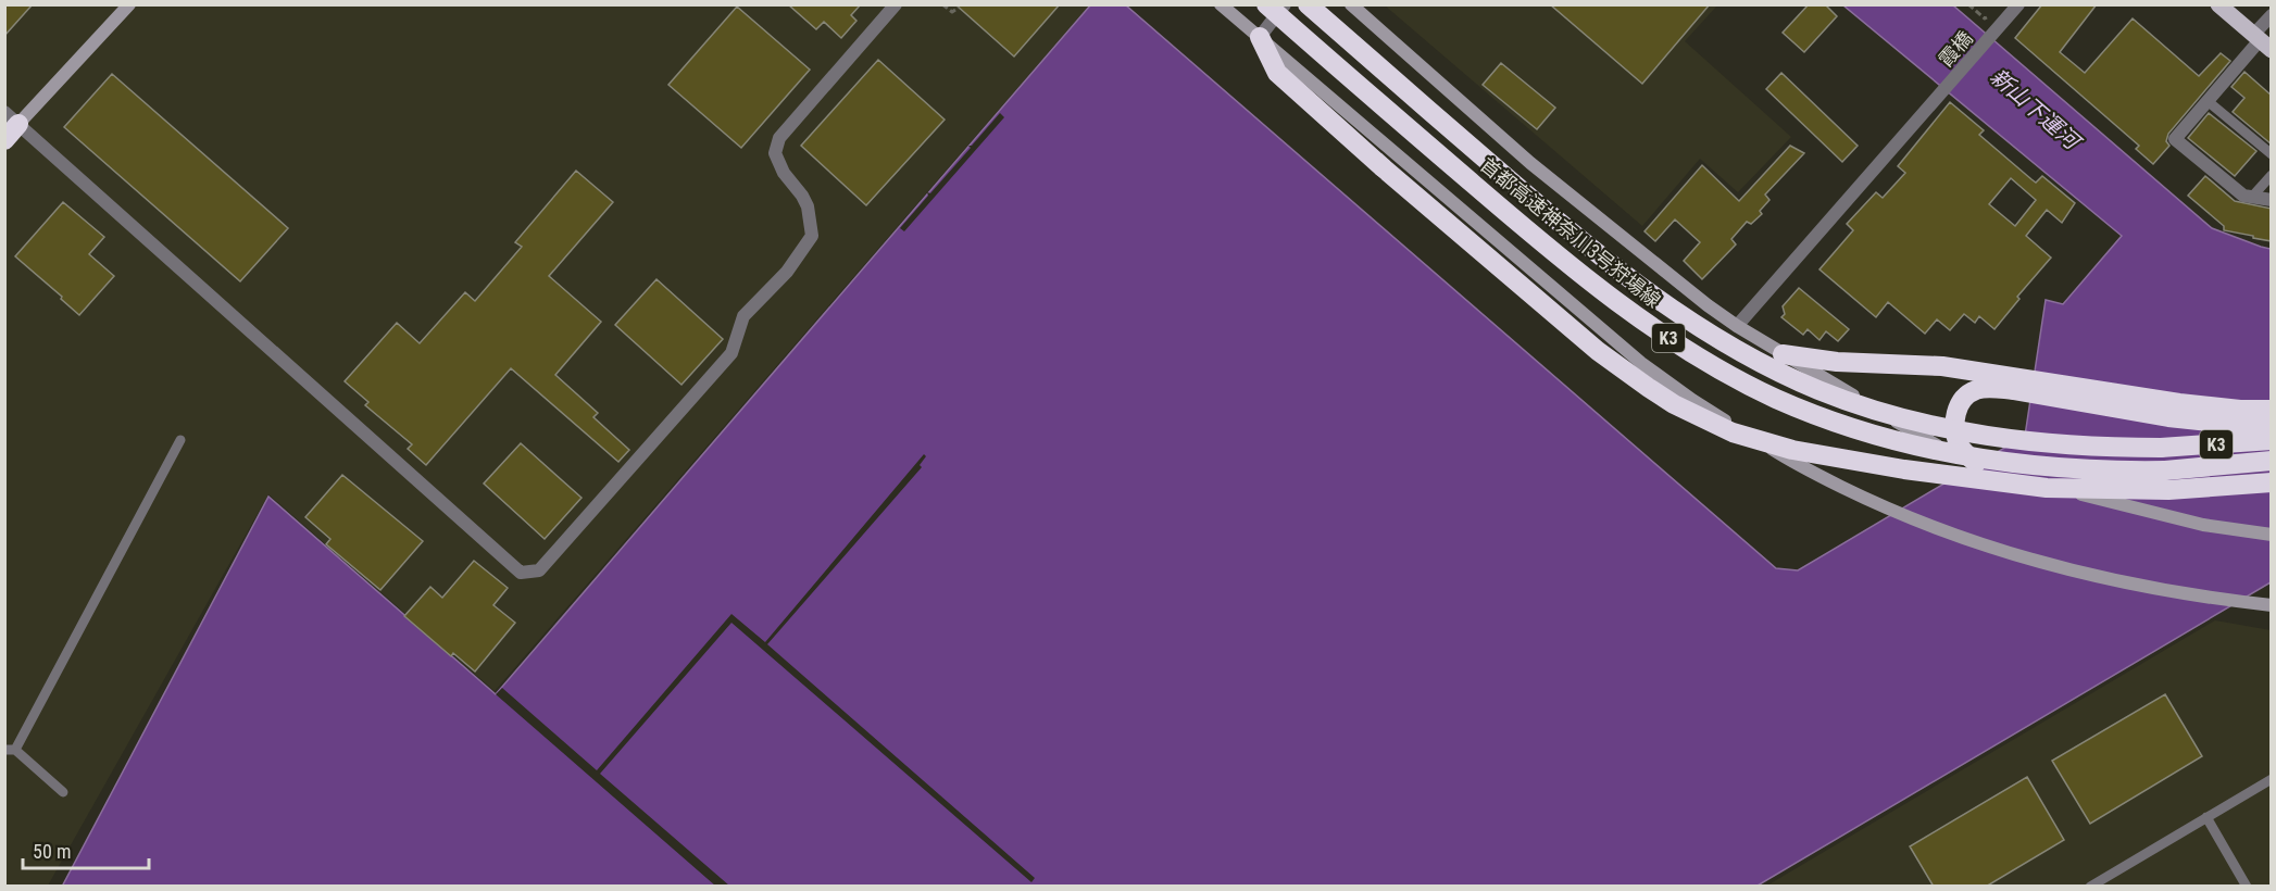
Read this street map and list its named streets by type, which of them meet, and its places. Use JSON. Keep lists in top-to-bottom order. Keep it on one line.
{"streets":{"highway":["首都高速神奈川3号狩場線","K3"],"street":["霞橋"]},"water":["新山下運河"],"scale_bar":"50 m"}
